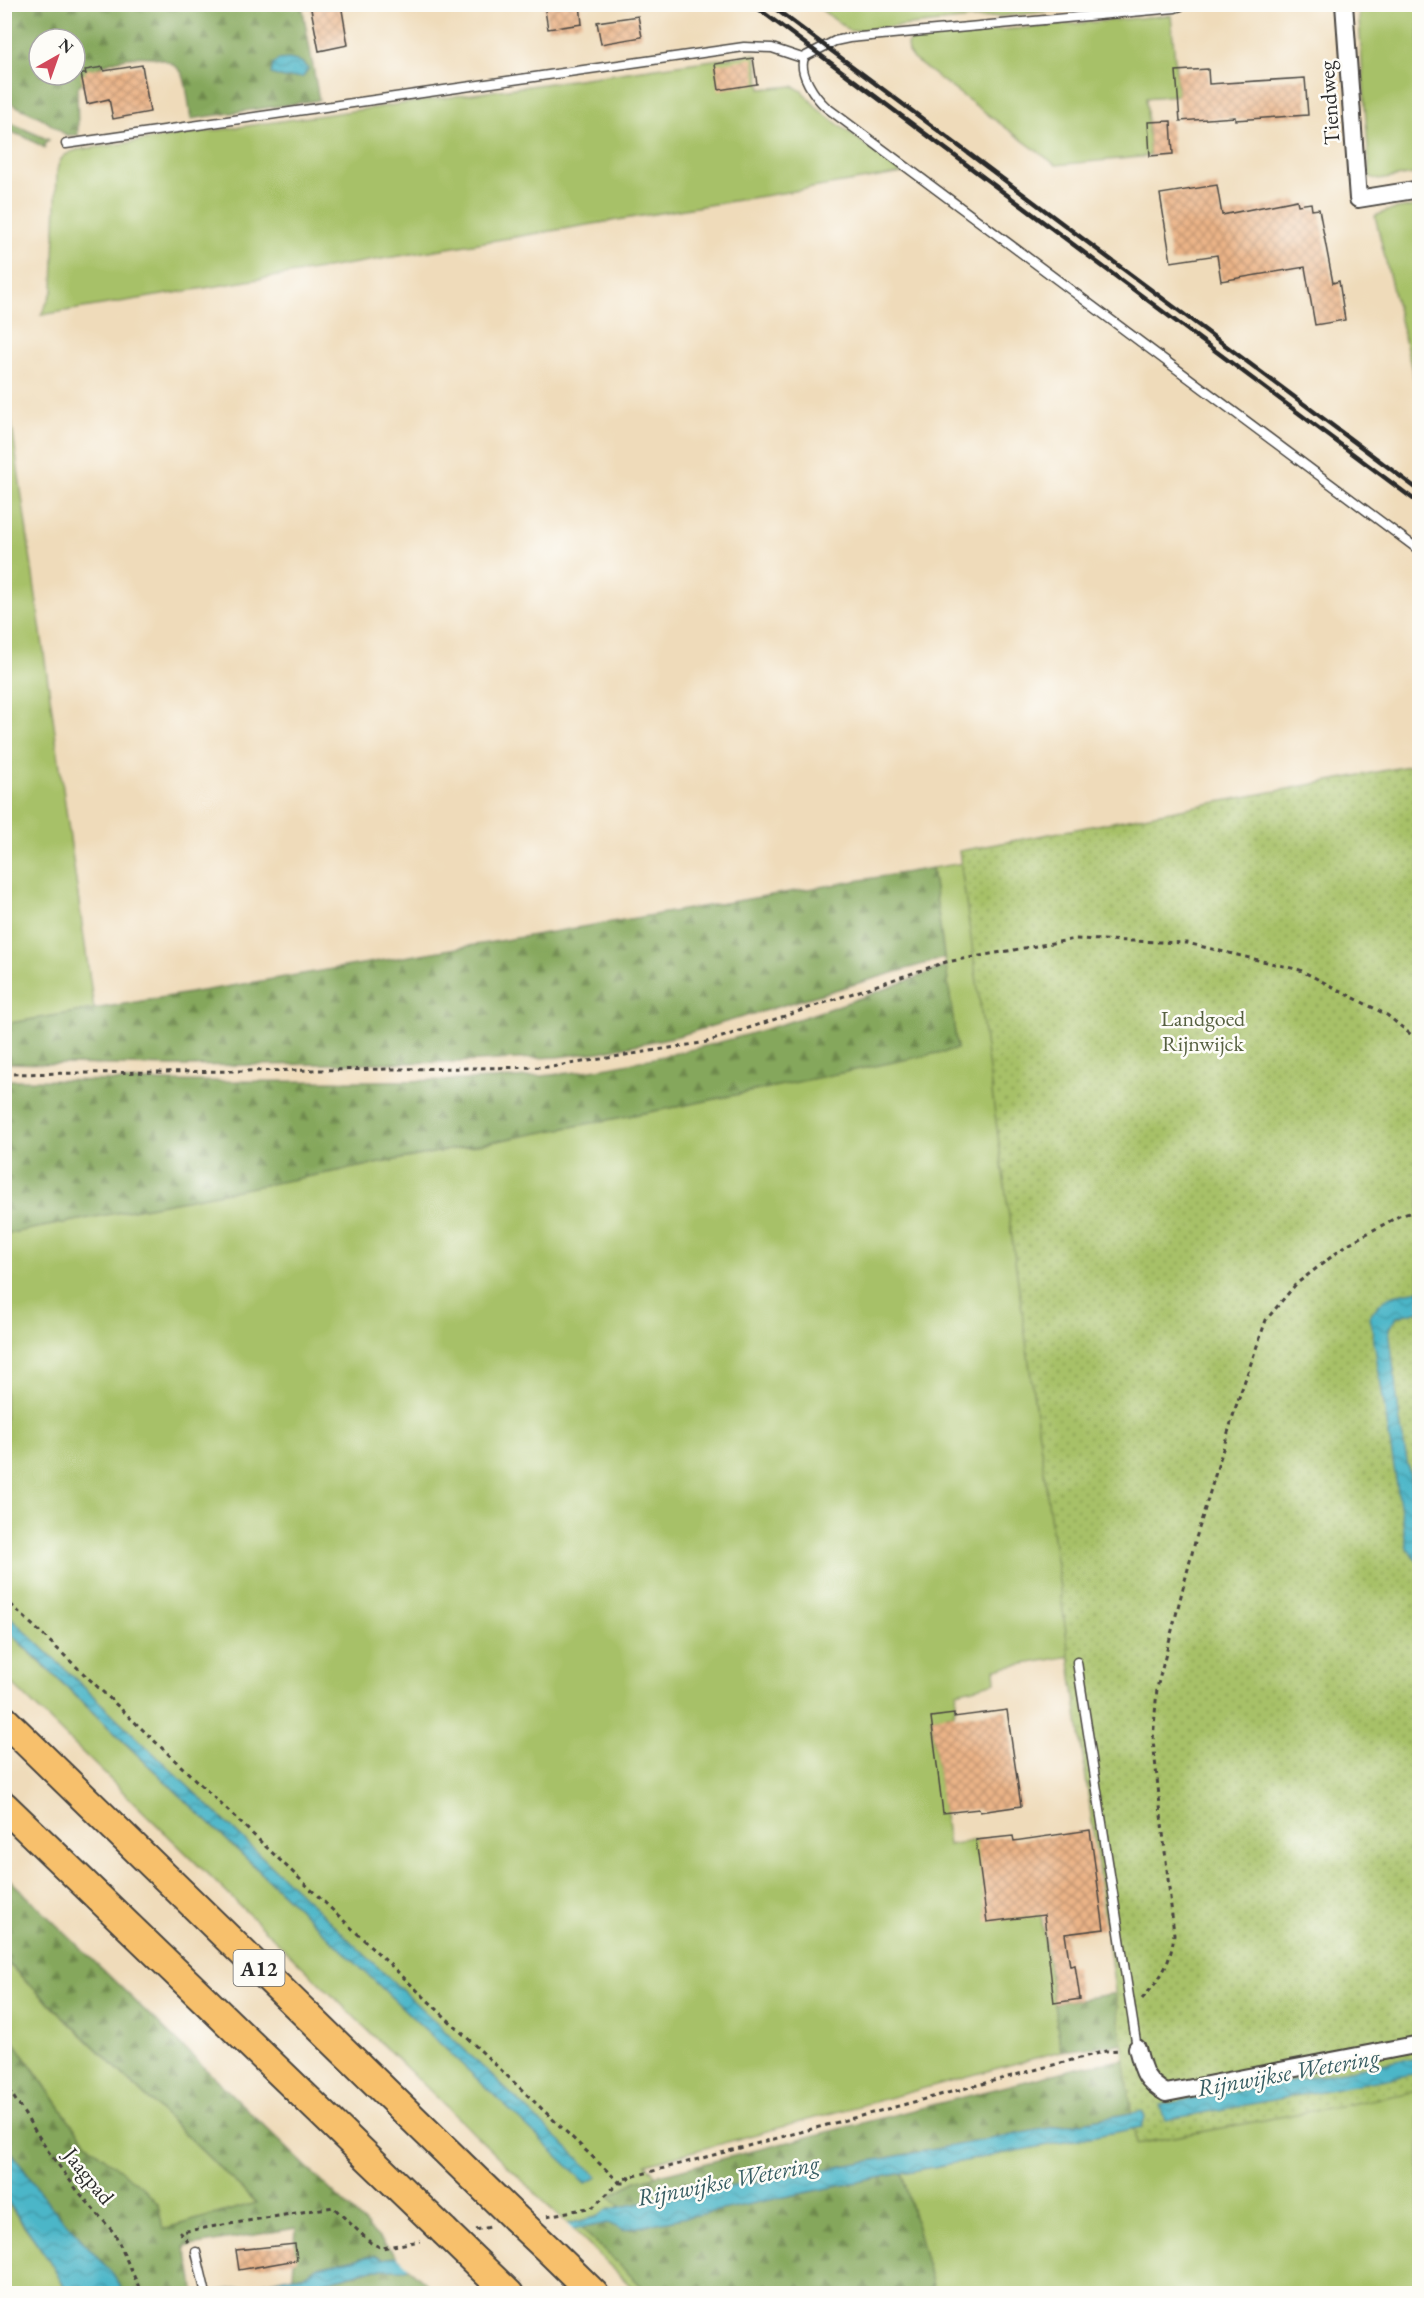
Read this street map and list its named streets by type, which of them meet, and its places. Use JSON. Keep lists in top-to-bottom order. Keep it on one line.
{"streets":{"highway":["A12"],"street":["Tiendweg"],"path":["Jaagpad"]},"water":["Rijnwijkse Wetering"],"parks":["Landgoed Rijnwijck"],"north":"top right"}
